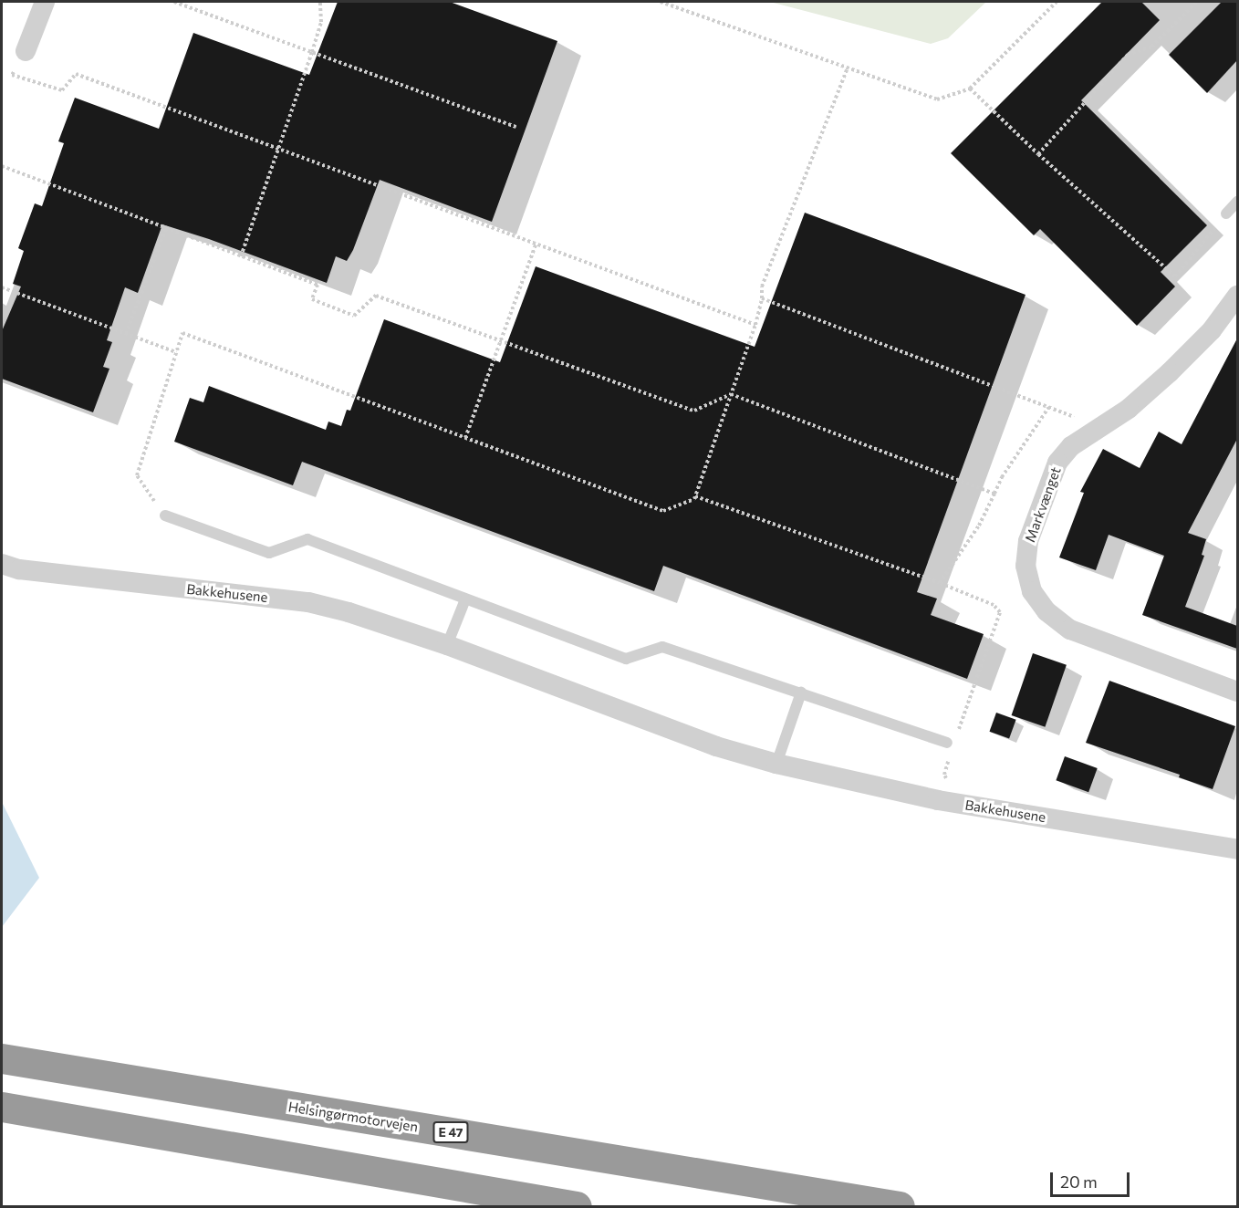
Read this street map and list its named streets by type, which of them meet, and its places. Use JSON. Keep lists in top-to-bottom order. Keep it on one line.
{"streets":{"highway":["Helsingørmotorvejen","E 47"],"street":["Markvænget","Bakkehusene"]},"scale_bar":"20 m"}
